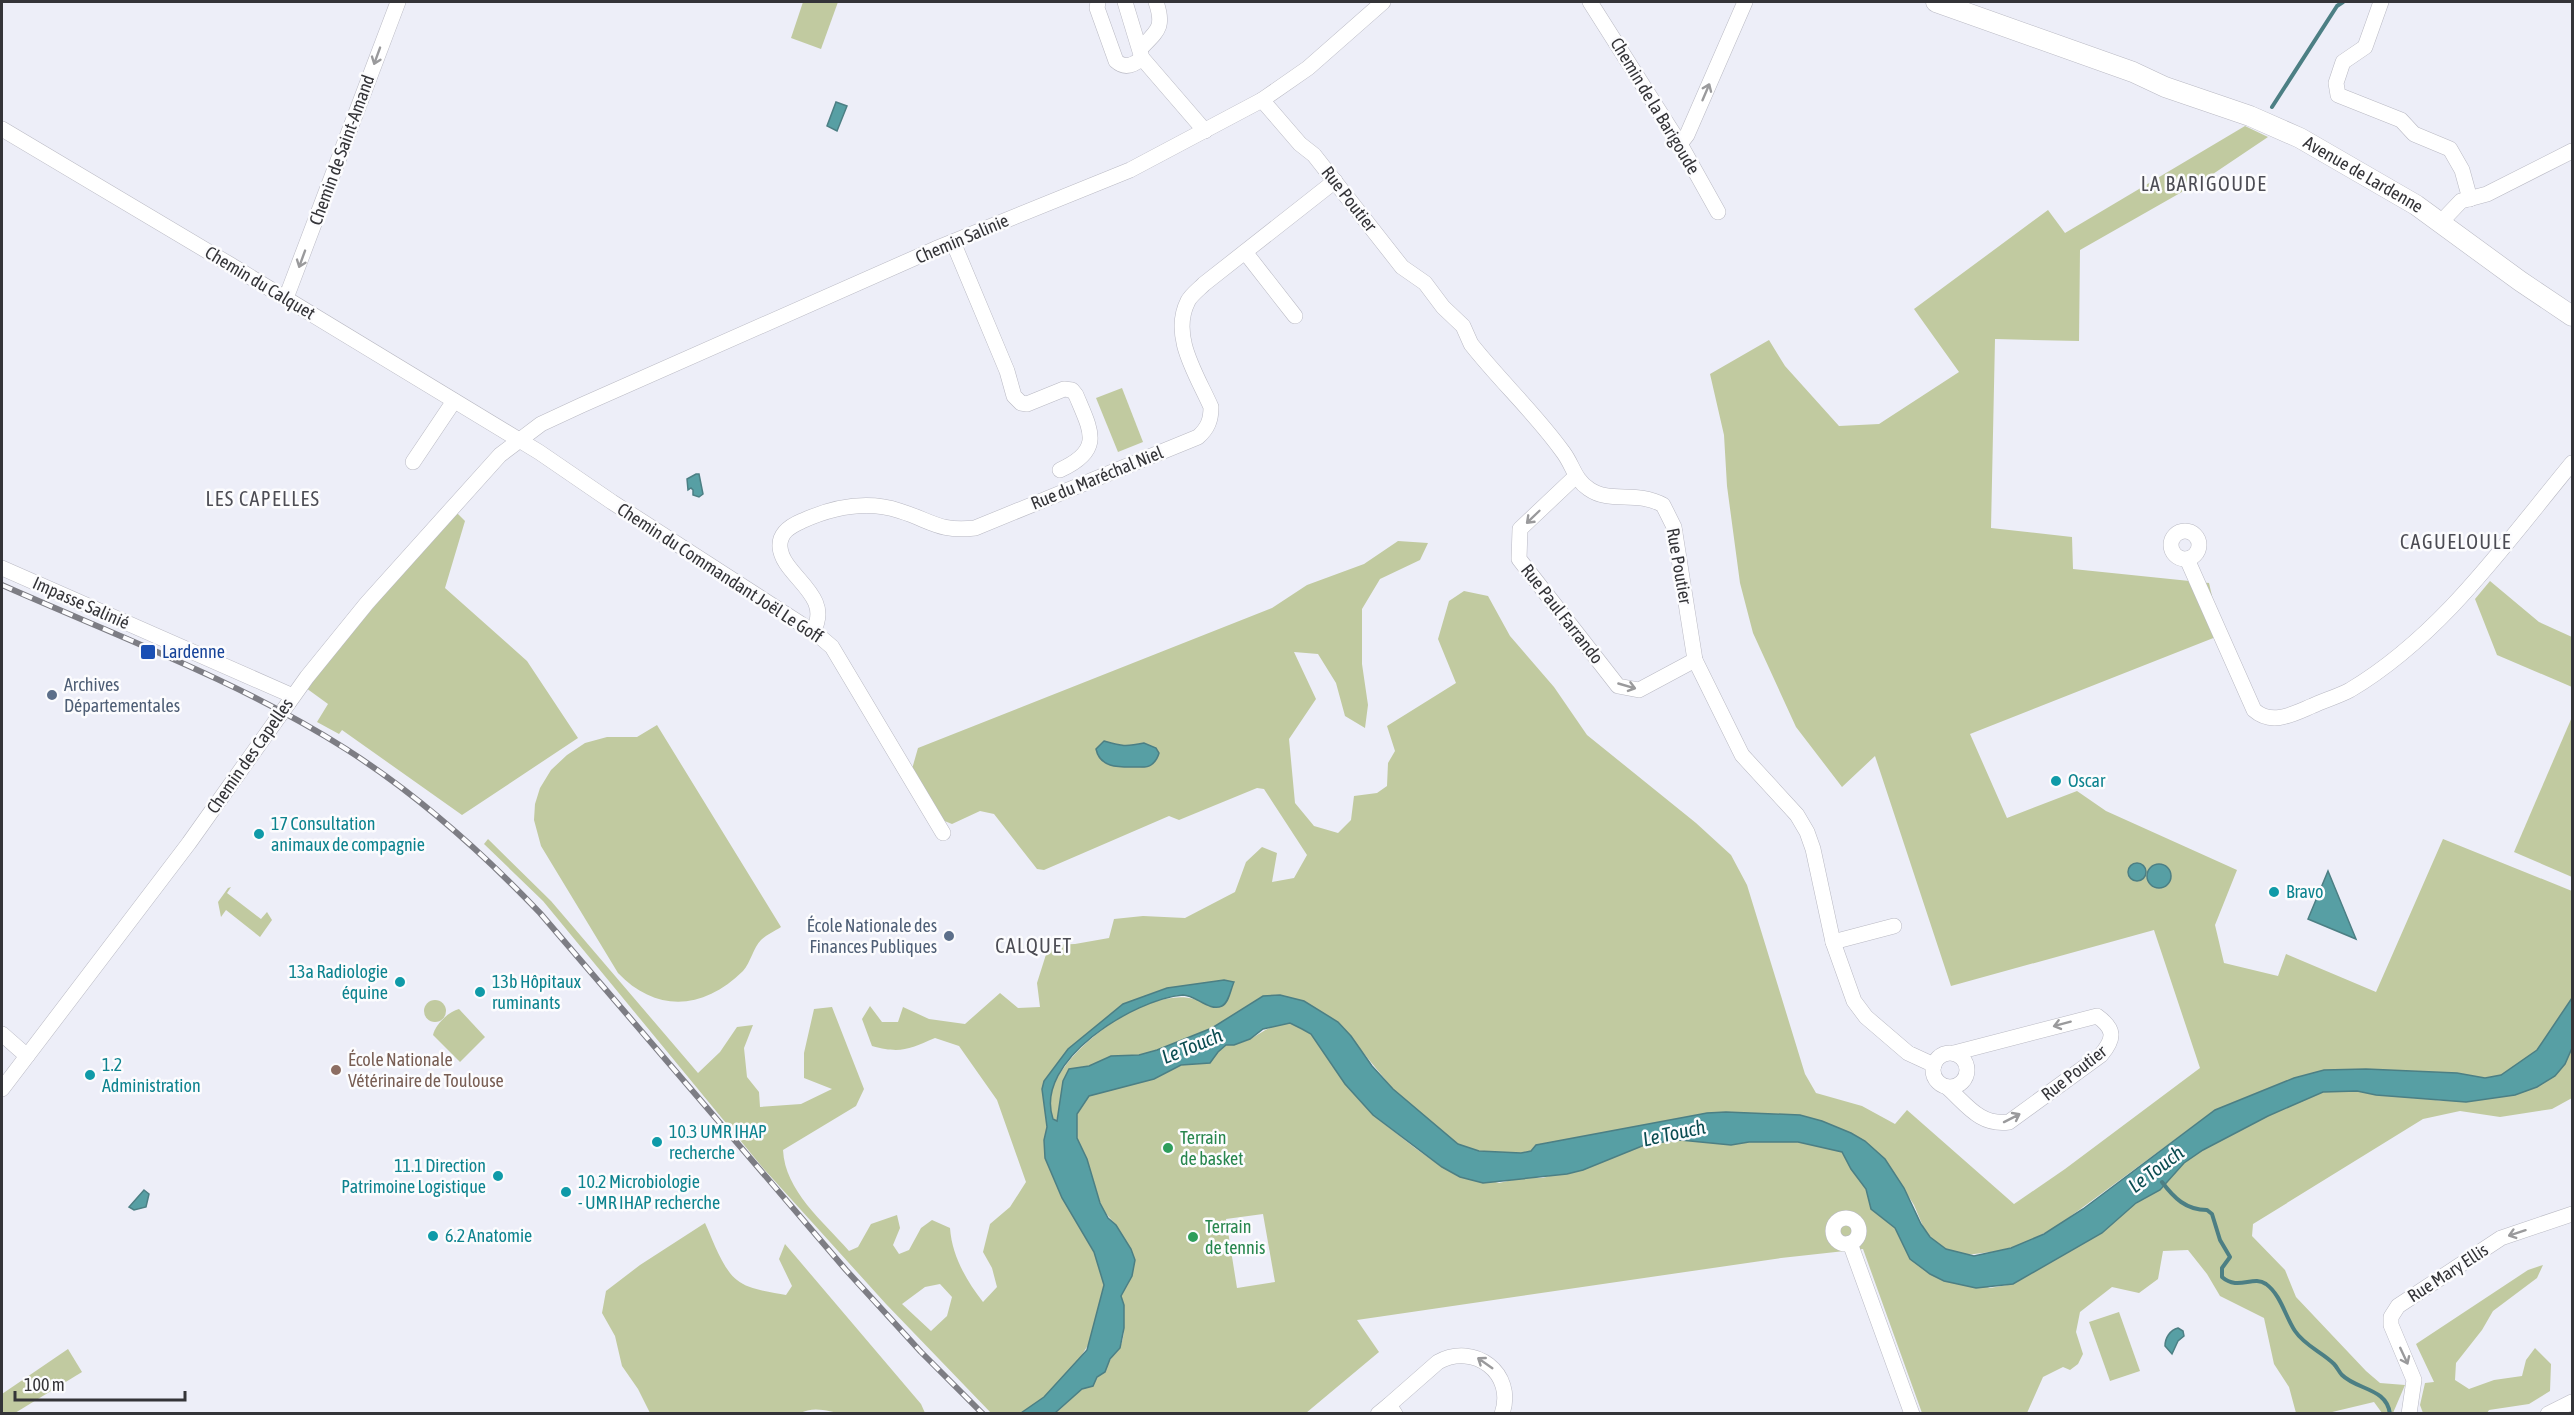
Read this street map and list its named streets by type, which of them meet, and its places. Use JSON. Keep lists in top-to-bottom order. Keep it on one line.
{"streets":{"main road":["Avenue de Lardenne"],"street":["Chemin de la Barigoude","Chemin de Saint-Amand","Rue Poutier","Chemin Salinie","Chemin du Calquet","Rue du Maréchal Niel","Chemin du Commandant Joël Le Goff","Impasse Salinié","Rue Paul Farrando","Chemin des Capelles","Rue Mary Ellis"]},"crossings":[["Chemin de Saint-Amand","Chemin du Calquet"],["Rue Poutier","Chemin Salinie"],["Rue Poutier","Rue du Maréchal Niel"],["Rue Poutier","Rue Paul Farrando"],["Chemin Salinie","Chemin du Calquet"],["Chemin Salinie","Chemin du Commandant Joël Le Goff"],["Chemin Salinie","Chemin des Capelles"],["Chemin du Calquet","Chemin du Commandant Joël Le Goff"],["Chemin du Calquet","Chemin des Capelles"],["Rue du Maréchal Niel","Chemin du Commandant Joël Le Goff"],["Chemin du Commandant Joël Le Goff","Chemin des Capelles"],["Impasse Salinié","Chemin des Capelles"]],"one_way":["Chemin de Saint-Amand","Rue Mary Ellis"],"districts":["LA BARIGOUDE","LES CAPELLES","CAGUELOULE","CALQUET"],"water":["Le Touch"],"places":{"transit":["Lardenne"],"other":["Archives Départementales","Oscar","17 Consultation animaux de compagnie","Bravo","École Nationale des Finances Publiques","13a Radiologie équine","13b Hôpitaux ruminants","École Nationale Vétérinaire de Toulouse","1.2 Administration","10.3 UMR IHAP recherche","Terrain de basket","11.1 Direction Patrimoine Logistique","10.2 Microbiologie - UMR IHAP recherche","6.2 Anatomie","Terrain de tennis"]},"scale_bar":"100 m"}
